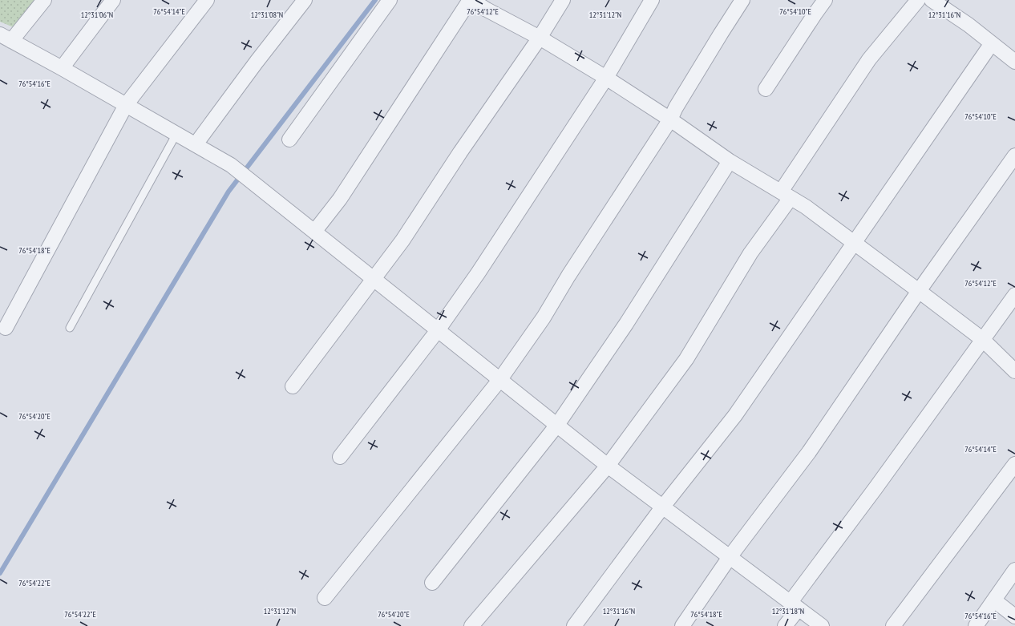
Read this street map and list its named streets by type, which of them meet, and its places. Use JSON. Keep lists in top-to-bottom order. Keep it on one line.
{"coordinates":["76°54'14\"E","76°54'12\"E","76°54'10\"E","12°31'06\"N","12°31'08\"N","12°31'12\"N","12°31'16\"N","76°54'16\"E","76°54'18\"E","76°54'20\"E","76°54'22\"E","12°31'18\"N"]}
